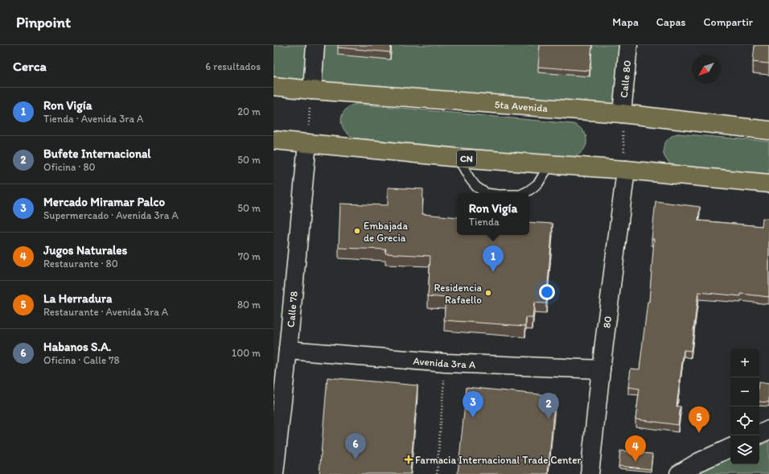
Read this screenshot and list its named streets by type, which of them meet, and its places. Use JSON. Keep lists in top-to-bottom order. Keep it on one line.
{"streets":{"highway":["5ta Avenida","CN"],"street":["Calle 80","Calle 78","80","Avenida 3ra A"]},"crossings":[["Calle 80","5ta Avenida"],["CN","Calle 78"],["CN","80"],["Calle 78","Avenida 3ra A"],["80","Avenida 3ra A"]],"places":{"other":["Embajada de Grecia","Residencia Rafaello"],"health":["Farmacia Internacional Trade Center"]},"north":"bottom left","page":{"header":"Pinpoint","nav":["Mapa","Capas","Compartir"],"heading":["Cerca","6 resultados"],"list":[{"mark":"1","name":"Ron Vigía","note":"Tienda · Avenida 3ra A","value":"20 m"},{"mark":"2","name":"Bufete Internacional","note":"Oficina · 80","value":"50 m"},{"mark":"3","name":"Mercado Miramar Palco","note":"Supermercado · Avenida 3ra A","value":"50 m"},{"mark":"4","name":"Jugos Naturales","note":"Restaurante · 80","value":"70 m"},{"mark":"5","name":"La Herradura","note":"Restaurante · Avenida 3ra A","value":"80 m"},{"mark":"6","name":"Habanos S.A.","note":"Oficina · Calle 78","value":"100 m"}],"popup":["Ron Vigía","Tienda"],"pins":["1","3","2","5","6","4"],"map_buttons":["+","−"]}}
